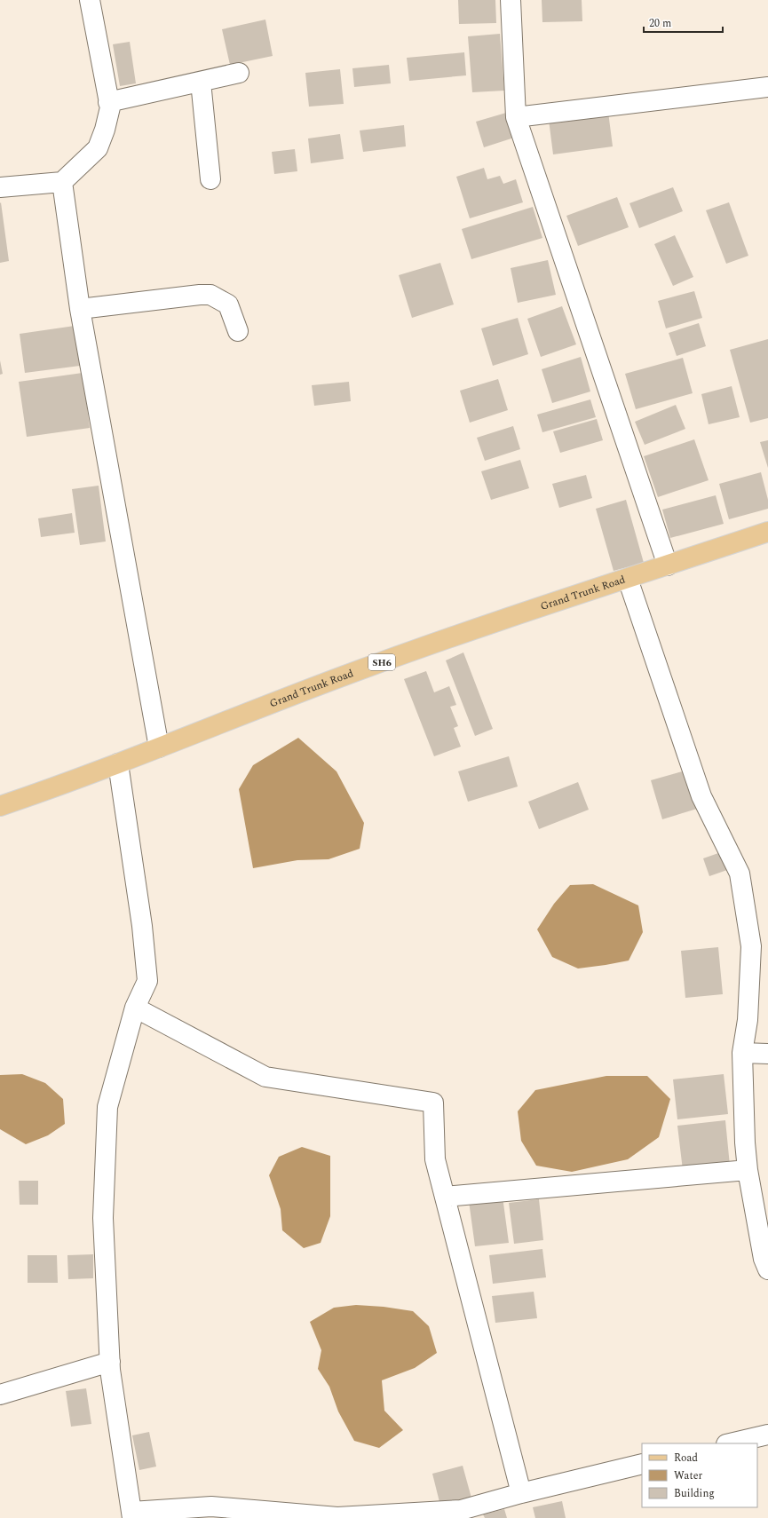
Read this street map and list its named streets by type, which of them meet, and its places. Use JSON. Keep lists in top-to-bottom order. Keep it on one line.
{"streets":{"main road":["Grand Trunk Road","SH6"]},"legend":["Road","Water","Building"],"scale_bar":"20 m"}
